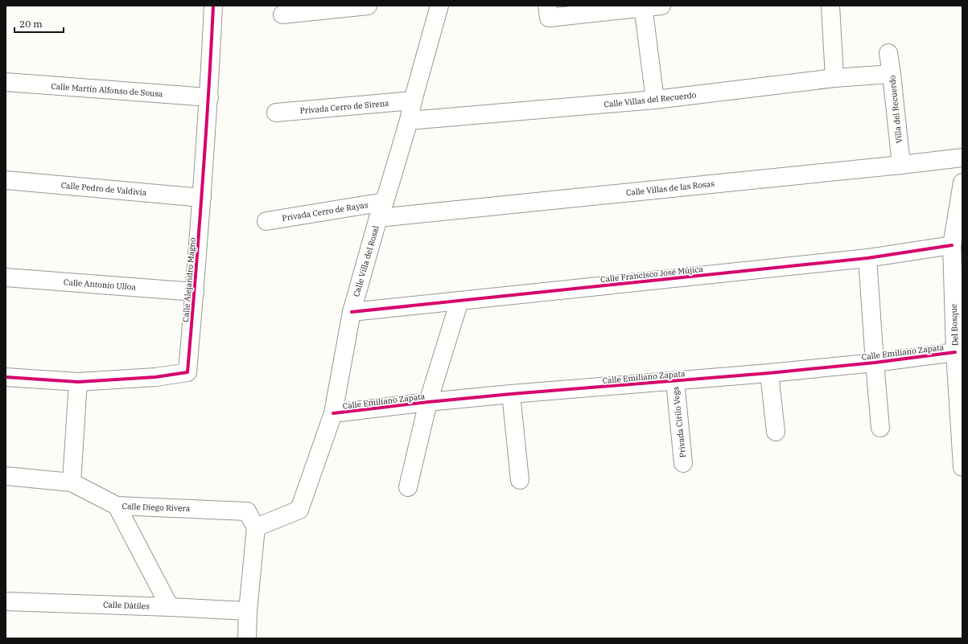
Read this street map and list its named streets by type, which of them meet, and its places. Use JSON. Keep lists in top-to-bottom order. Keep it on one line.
{"streets":{"street":["Calle Martín Alfonso de Sousa","Calle Villas del Recuerdo","Privada Cerro de Sirena","Villa del Recuerdo","Calle Villas de las Rosas","Calle Pedro de Valdivia","Privada Cerro de Rayas","Calle Villa del Rosal","Calle Francisco José Mújica","Calle Alejandro Magno","Calle Antonio Ulloa","Del Bosque","Calle Emiliano Zapata","Privada Cirilo Vega","Calle Diego Rivera","Calle Dátiles"]},"crossings":[["Calle Martín Alfonso de Sousa","Calle Alejandro Magno"],["Calle Villas del Recuerdo","Villa del Recuerdo"],["Calle Villas del Recuerdo","Calle Villa del Rosal"],["Privada Cerro de Sirena","Calle Villa del Rosal"],["Villa del Recuerdo","Calle Villas de las Rosas"],["Calle Villas de las Rosas","Calle Villa del Rosal"],["Calle Pedro de Valdivia","Calle Alejandro Magno"],["Privada Cerro de Rayas","Calle Villa del Rosal"],["Calle Villa del Rosal","Calle Francisco José Mújica"],["Calle Villa del Rosal","Calle Emiliano Zapata"],["Calle Villa del Rosal","Calle Diego Rivera"],["Calle Francisco José Mújica","Del Bosque"],["Calle Alejandro Magno","Calle Antonio Ulloa"],["Del Bosque","Calle Emiliano Zapata"],["Calle Emiliano Zapata","Privada Cirilo Vega"]],"scale_bar":"20 m"}
